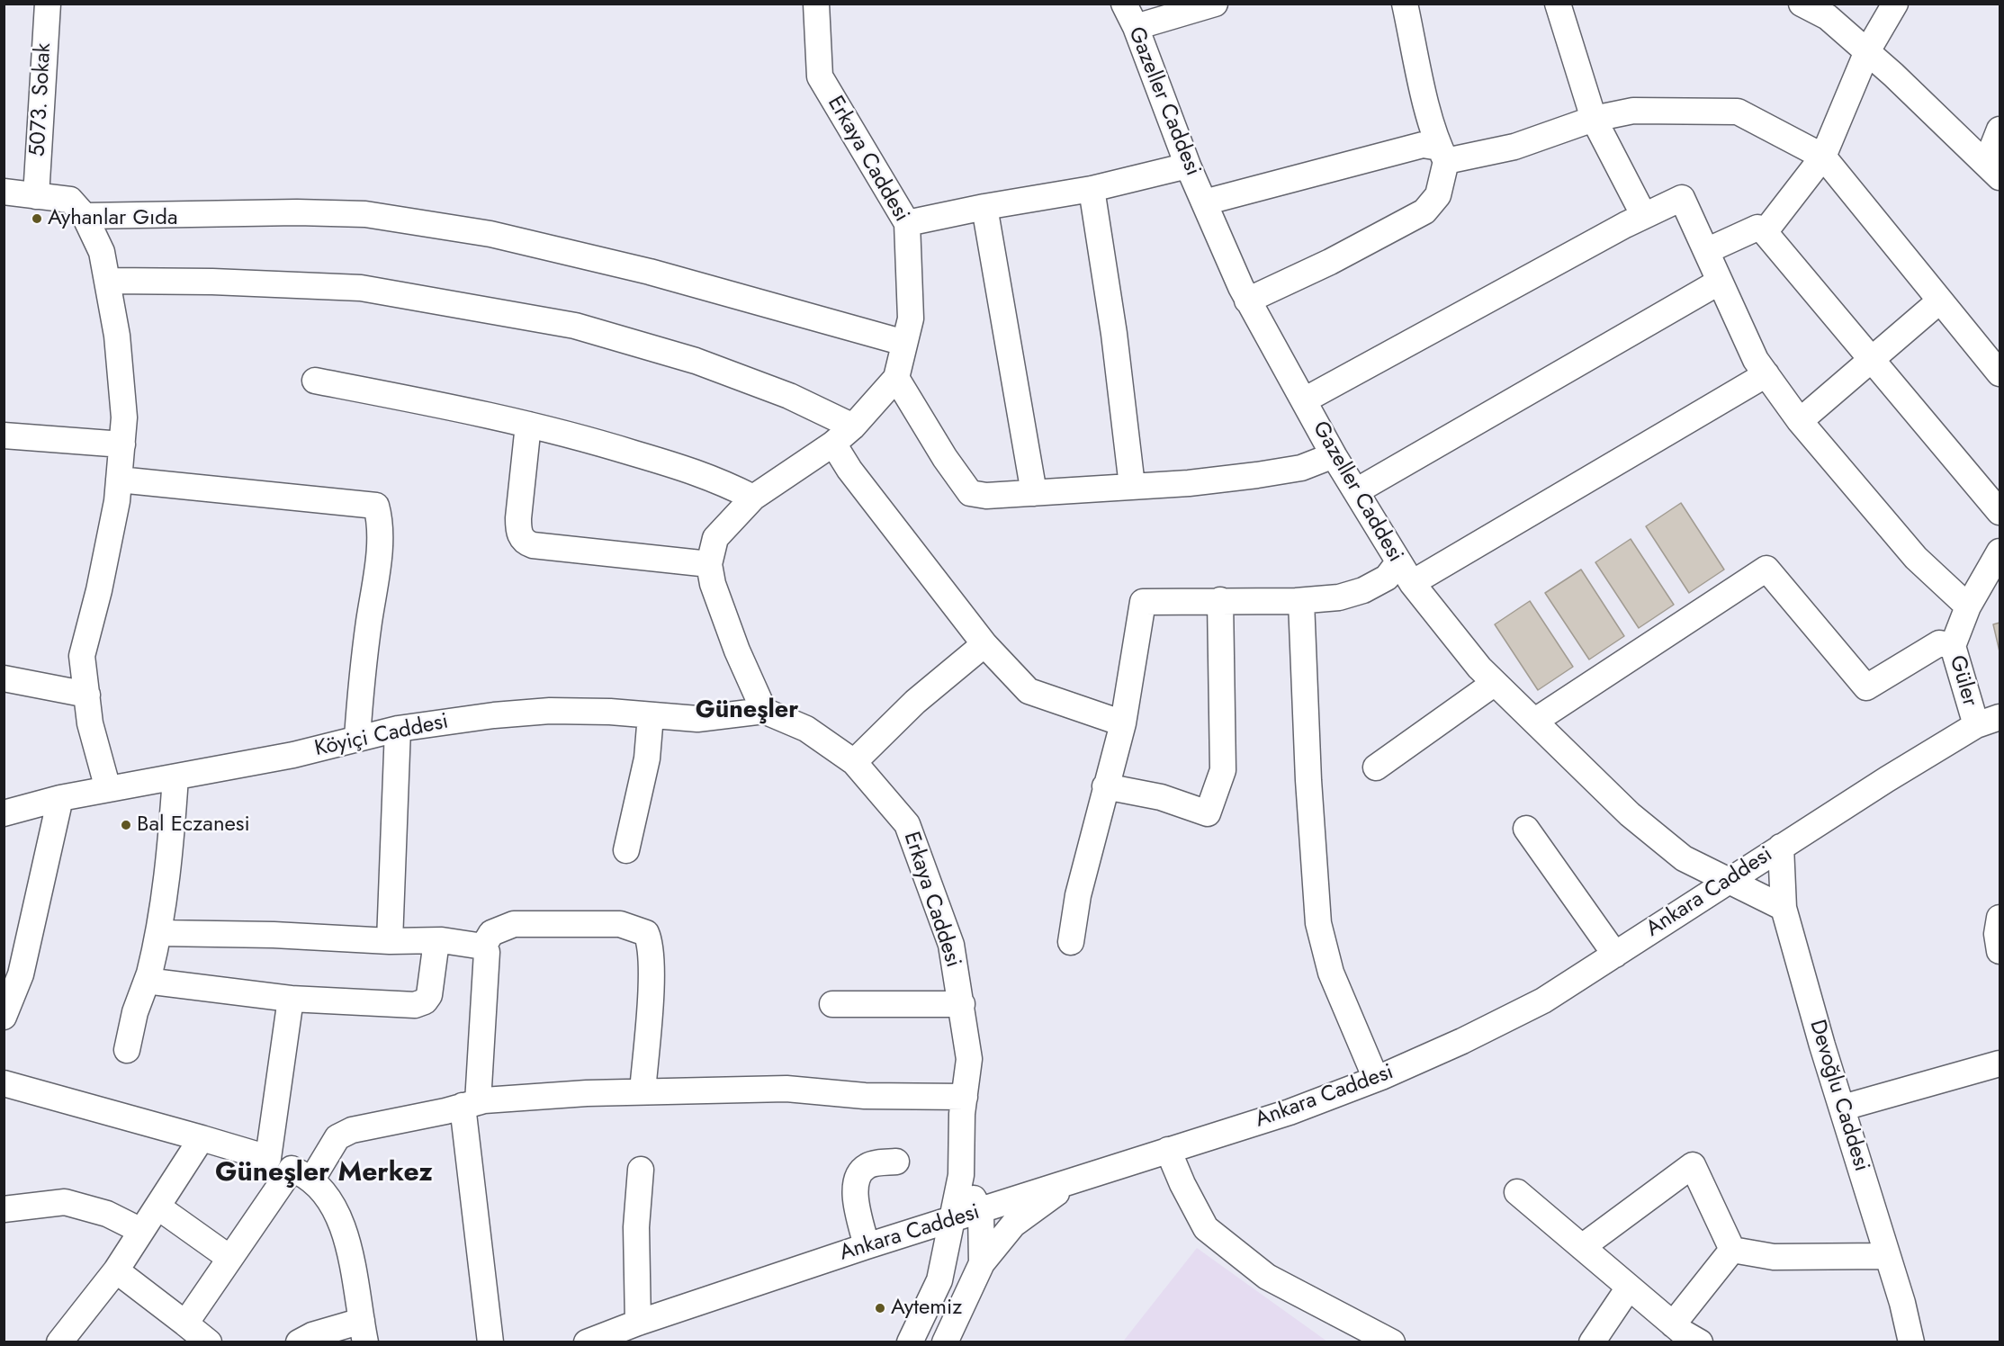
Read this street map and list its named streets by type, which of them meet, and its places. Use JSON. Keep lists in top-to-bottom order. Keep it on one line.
{"streets":{"street":["5073. Sokak","Gazeller Caddesi","Erkaya Caddesi","Güler","Köyiçi Caddesi","Ankara Caddesi","Devoğlu Caddesi"]},"crossings":[["Gazeller Caddesi","Ankara Caddesi"],["Gazeller Caddesi","Devoğlu Caddesi"],["Erkaya Caddesi","Köyiçi Caddesi"],["Erkaya Caddesi","Ankara Caddesi"],["Güler","Ankara Caddesi"],["Ankara Caddesi","Devoğlu Caddesi"]],"districts":["Güneşler","Güneşler Merkez"],"places":["Ayhanlar Gıda","Bal Eczanesi","Aytemiz"]}
